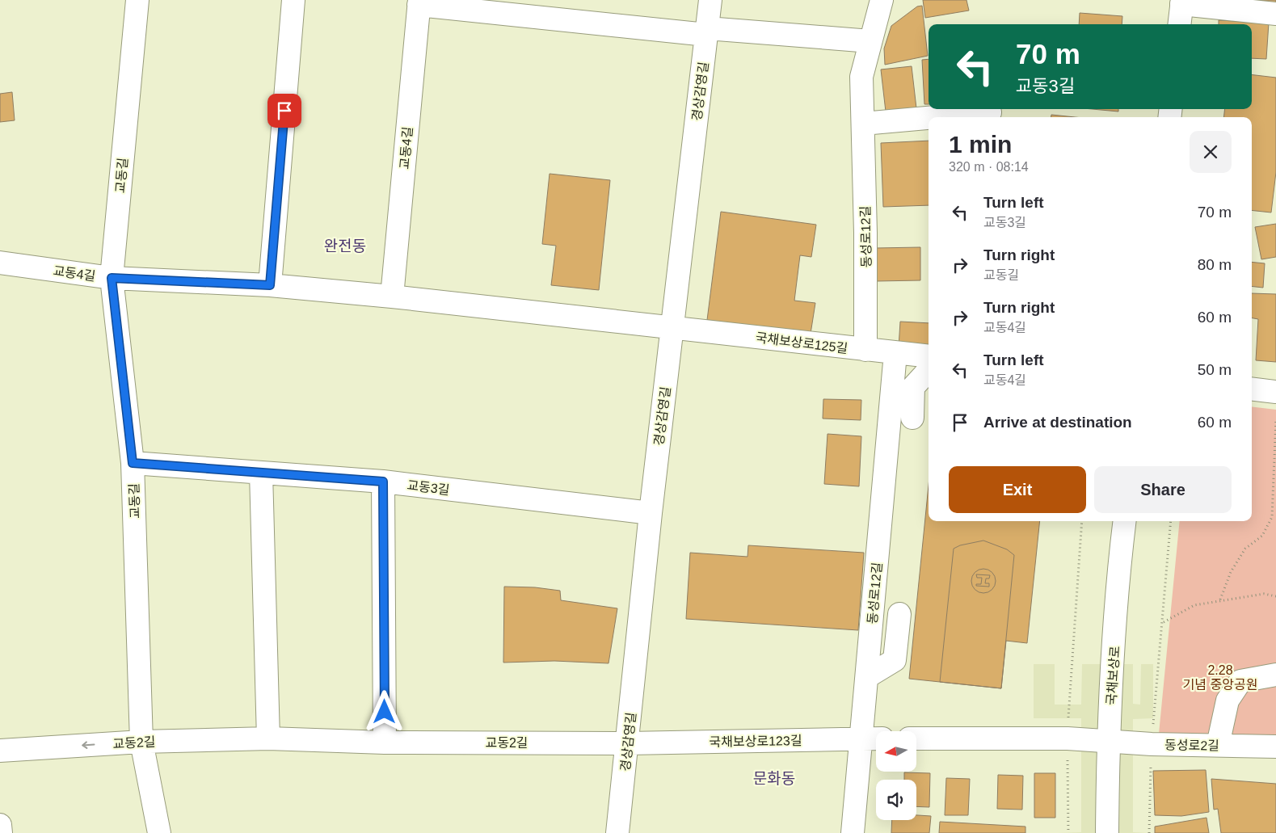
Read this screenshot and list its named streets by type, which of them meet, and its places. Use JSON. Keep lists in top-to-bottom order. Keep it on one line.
{"streets":{"street":["경상감영길","교동4길","교동길","동성로12길","국채보상로125길","교동3길","국채보상로","국채보상로123길","교동2길","동성로2길"]},"crossings":[["경상감영길","교동4길"],["경상감영길","국채보상로125길"],["경상감영길","교동3길"],["경상감영길","국채보상로123길"],["경상감영길","교동2길"],["교동4길","교동길"],["교동4길","국채보상로125길"],["교동길","교동3길"],["교동길","교동2길"],["동성로12길","국채보상로125길"],["동성로12길","국채보상로123길"],["국채보상로","동성로2길"],["국채보상로123길","교동2길"]],"districts":["완전동","문화동"],"parks":["2.28 기념 중앙공원"],"north":"left","page":{"turn":["70 m","교동3길"],"heading":["1 min","320 m · 08:14"],"list":[{"name":"Turn left","note":"교동3길","value":"70 m"},{"name":"Turn right","note":"교동길","value":"80 m"},{"name":"Turn right","note":"교동4길","value":"60 m"},{"name":"Turn left","note":"교동4길","value":"50 m"},{"name":"Arrive at destination","value":"60 m"}],"buttons":["Exit","Share"]}}
